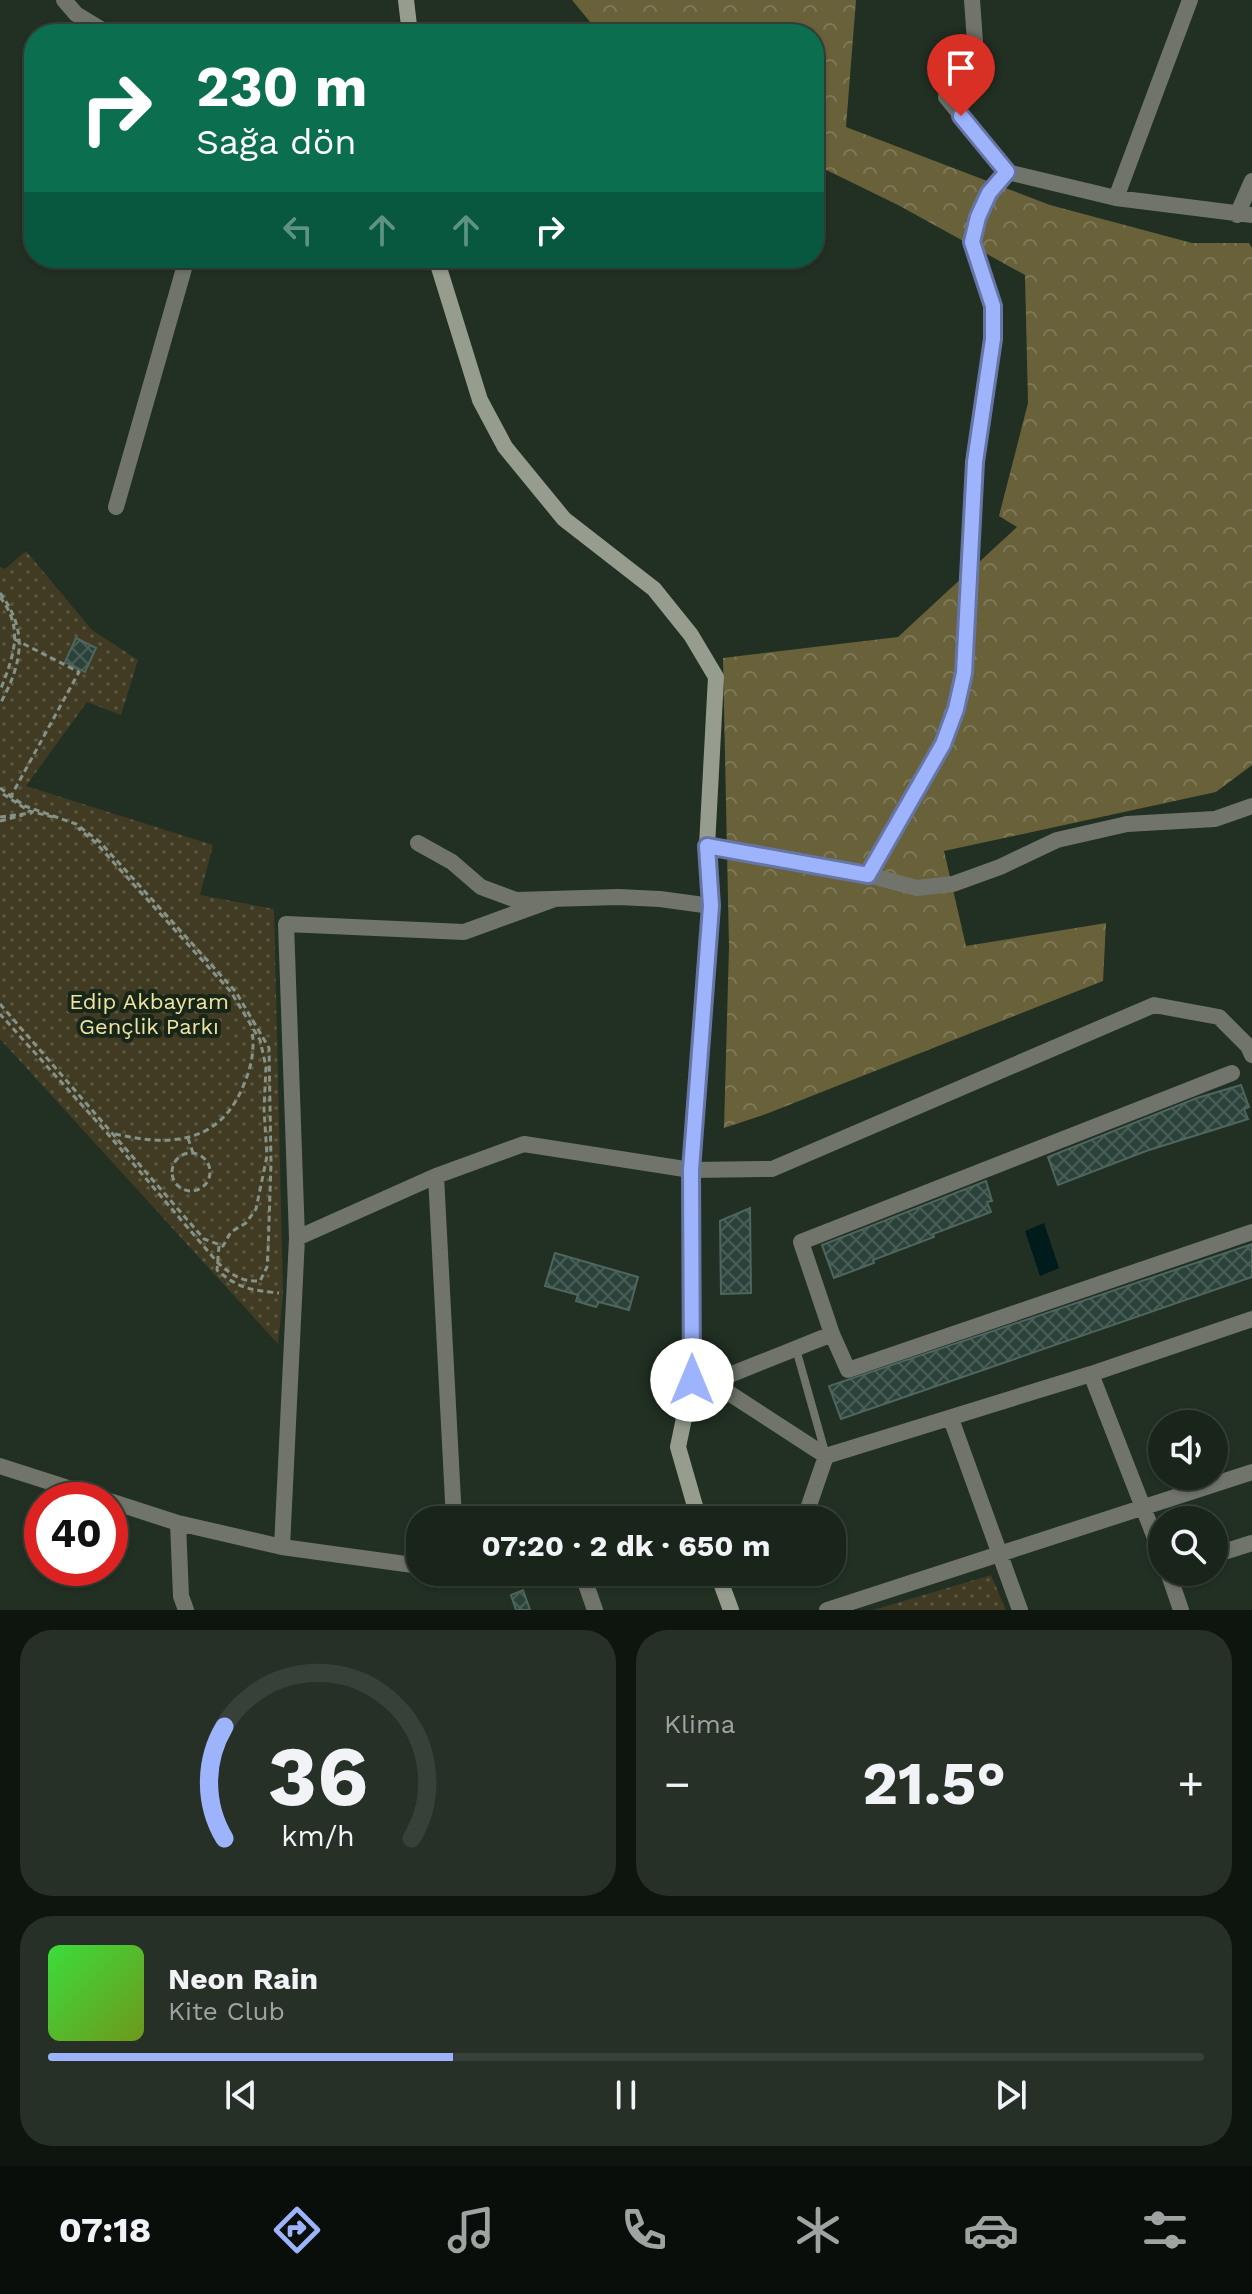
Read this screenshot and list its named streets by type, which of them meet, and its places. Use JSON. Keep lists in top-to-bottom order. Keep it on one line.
{"parks":["Edip Akbayram Gençlik Parkı"],"page":{"turn":["230 m","Sağa dön"],"limit":"40","trip":"07:20 · 2 dk · 650 m","tile":"Klima","heat":["−","21.5°","+"],"song":["Neon Rain","Kite Club"],"tabs":"07:18","gauge":["36","km/h"]}}
